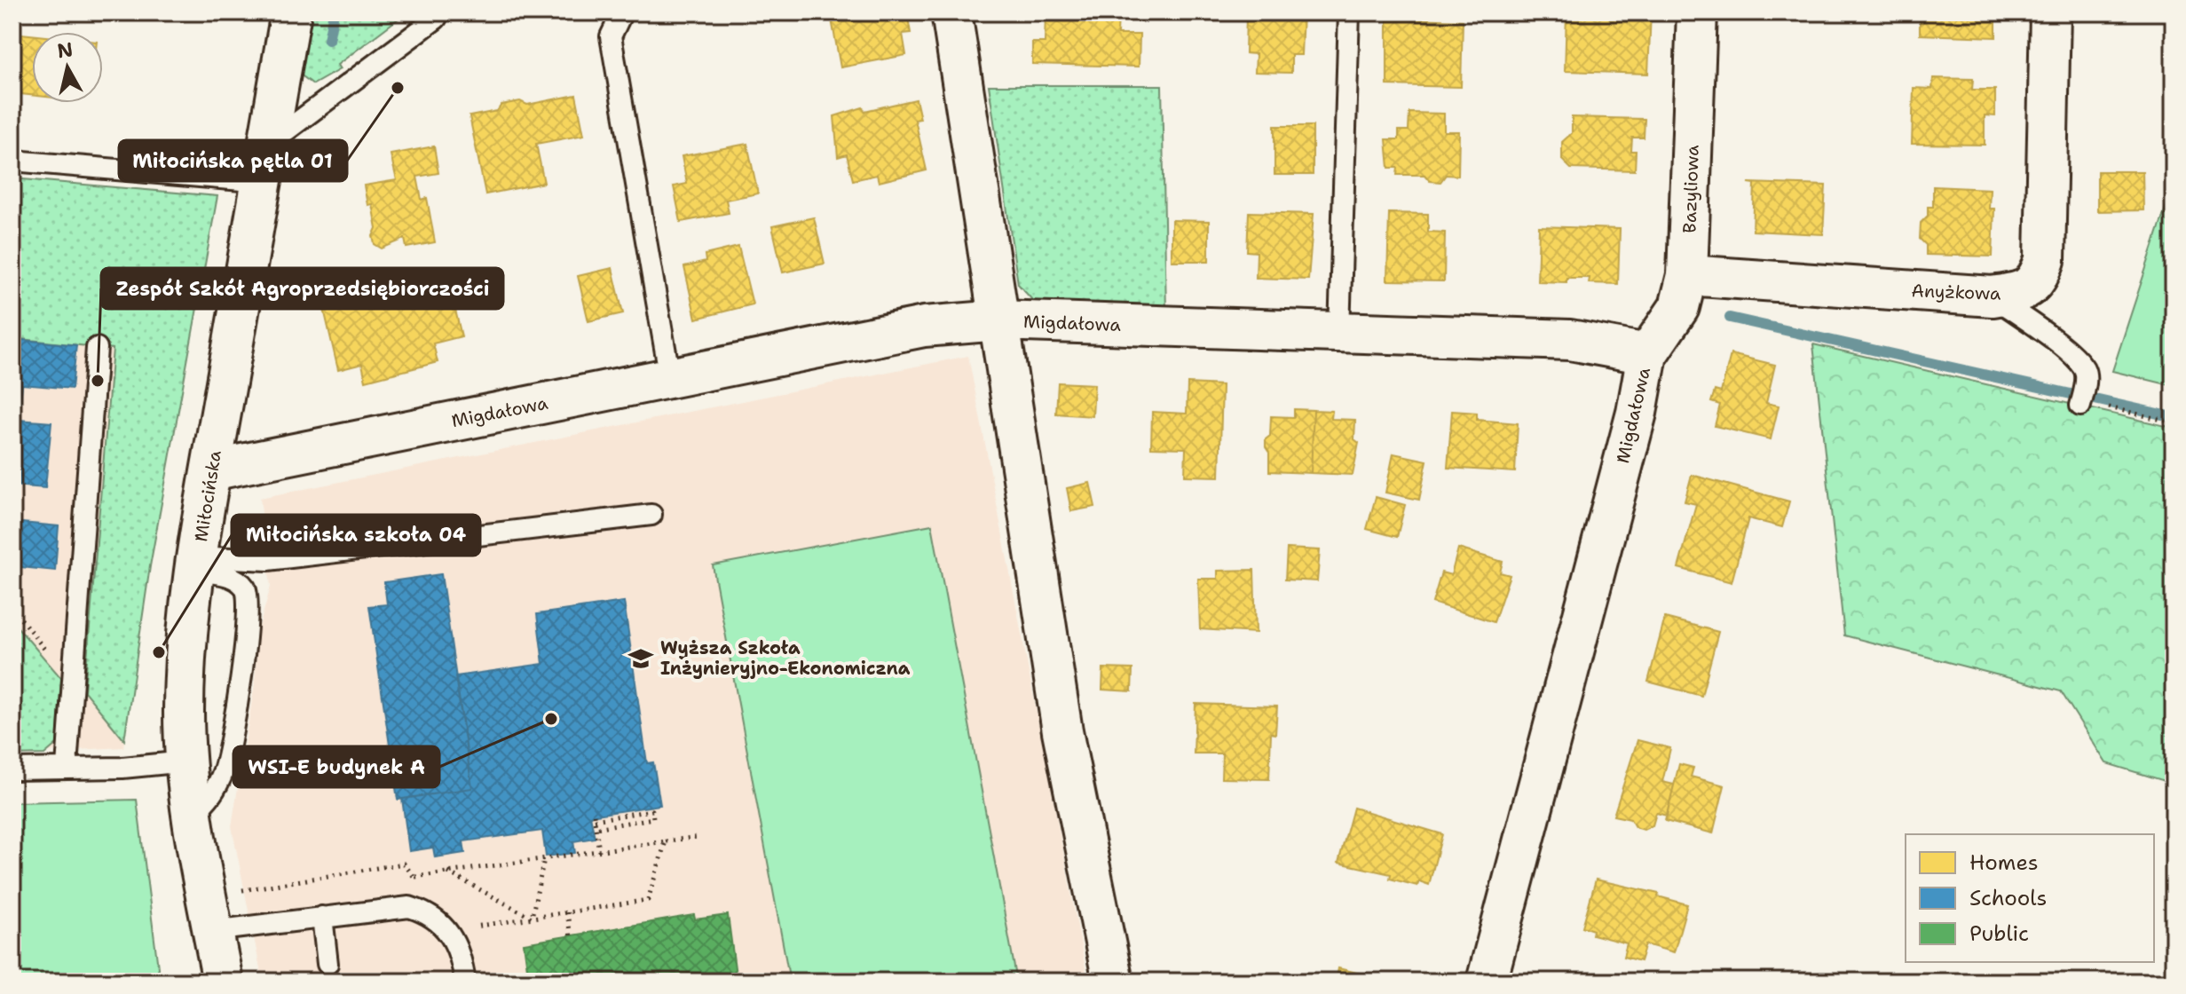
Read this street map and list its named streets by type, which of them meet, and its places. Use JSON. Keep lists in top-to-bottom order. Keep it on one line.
{"streets":{"street":["Bazyliowa","Anyżkowa","Migdałowa","Miłocińska"]},"crossings":[["Bazyliowa","Anyżkowa"],["Bazyliowa","Migdałowa"],["Migdałowa","Miłocińska"]],"places":{"other":["Miłocińska pętla 01","Zespół Szkół Agroprzedsiębiorczości","Miłocińska szkoła 04","WSI-E budynek A"],"school or university":["Wyższa Szkoła Inżynieryjno-Ekonomiczna"]},"legend":["Homes","Schools","Public"],"north":"top"}
